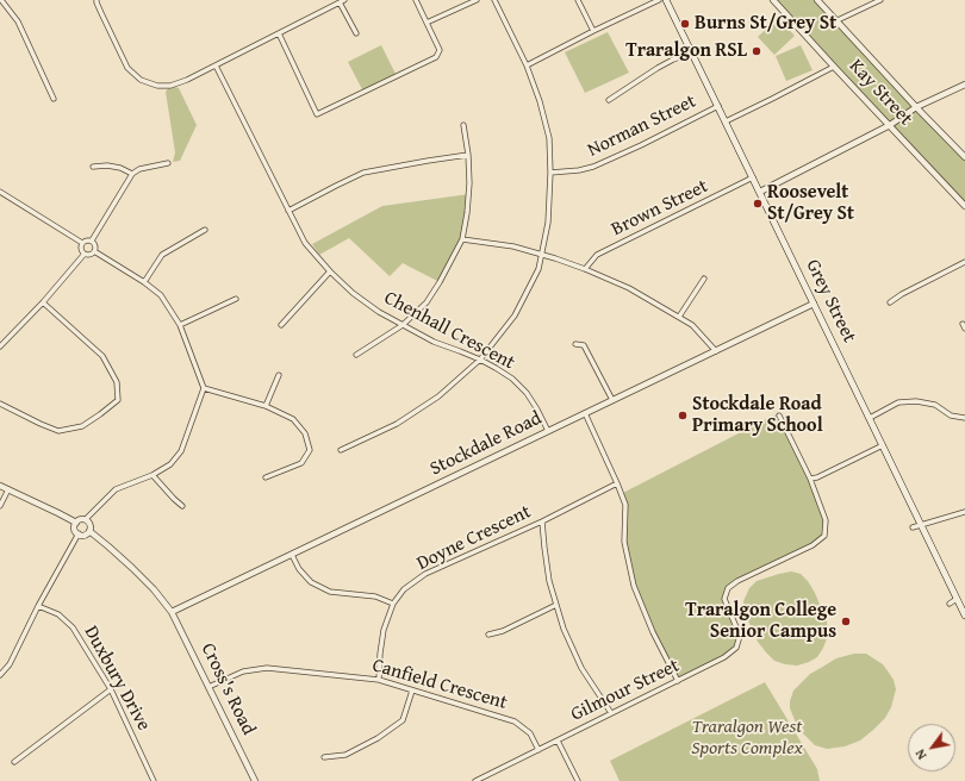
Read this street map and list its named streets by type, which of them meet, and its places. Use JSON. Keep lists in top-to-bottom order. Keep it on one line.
{"streets":{"main road":["Grey Street"],"street":["Kay Street","Norman Street","Brown Street","Chenhall Crescent","Stockdale Road","Doyne Crescent","Duxbury Drive","Canfield Crescent","Cross's Road","Gilmour Street"]},"crossings":[["Norman Street","Grey Street"],["Brown Street","Grey Street"],["Grey Street","Stockdale Road"],["Chenhall Crescent","Stockdale Road"],["Stockdale Road","Cross's Road"],["Doyne Crescent","Canfield Crescent"],["Canfield Crescent","Cross's Road"],["Canfield Crescent","Gilmour Street"]],"parks":["Traralgon West Sports Complex"],"places":["Burns St/Grey St","Traralgon RSL","Roosevelt St/Grey St","Stockdale Road Primary School","Traralgon College Senior Campus"],"north":"bottom left"}
